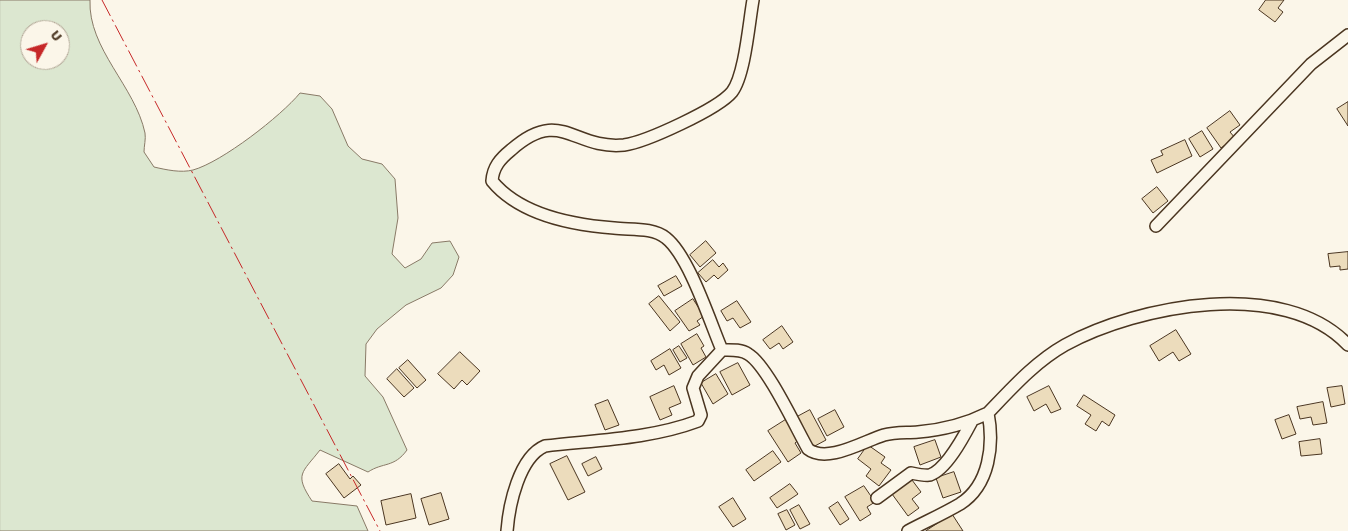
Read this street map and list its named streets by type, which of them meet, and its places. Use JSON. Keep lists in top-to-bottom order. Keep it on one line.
{"north":"top right"}
